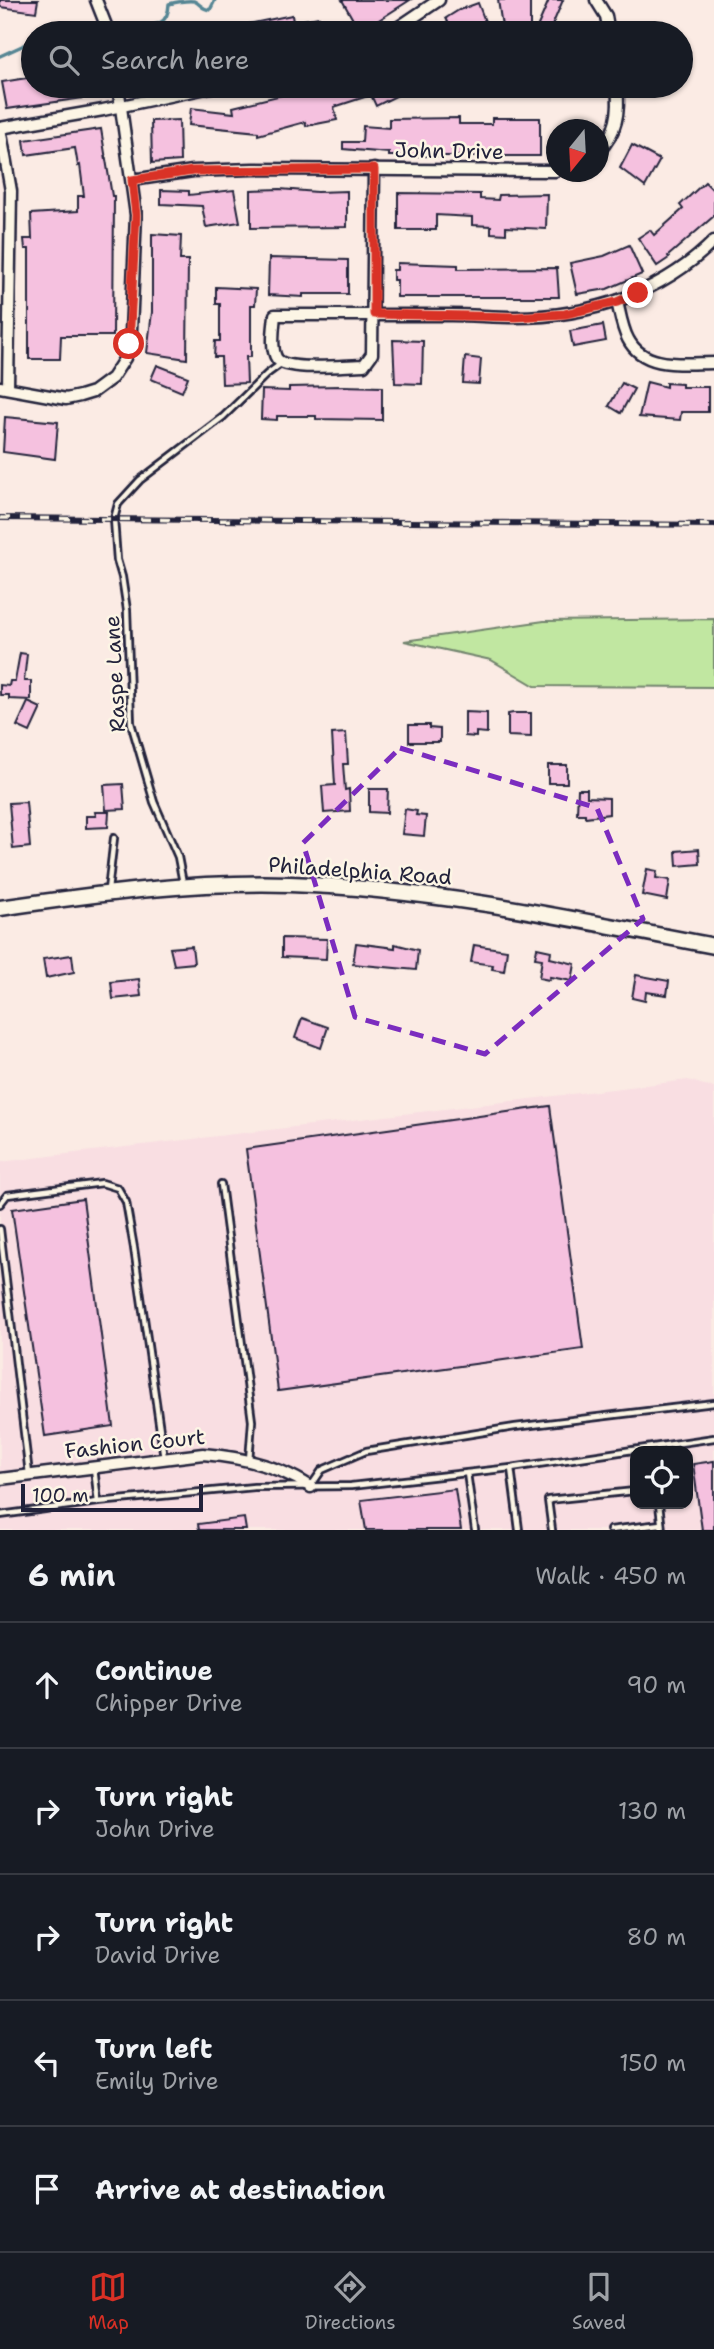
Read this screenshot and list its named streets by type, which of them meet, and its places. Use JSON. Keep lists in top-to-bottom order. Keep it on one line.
{"streets":{"main road":["Philadelphia Road"],"street":["John Drive","Fashion Court"],"lane":["Raspe Lane"]},"crossings":[["Raspe Lane","Philadelphia Road"]],"scale_bar":"100 m","north":"bottom","page":{"search":"Search here","scale":"100 m","heading":["6 min","Walk · 450 m"],"list":[["Continue","Chipper Drive","90 m"],["Turn right","John Drive","130 m"],["Turn right","David Drive","80 m"],["Turn left","Emily Drive","150 m"],"Arrive at destination"],"nav":["Map","Directions","Saved"]}}
